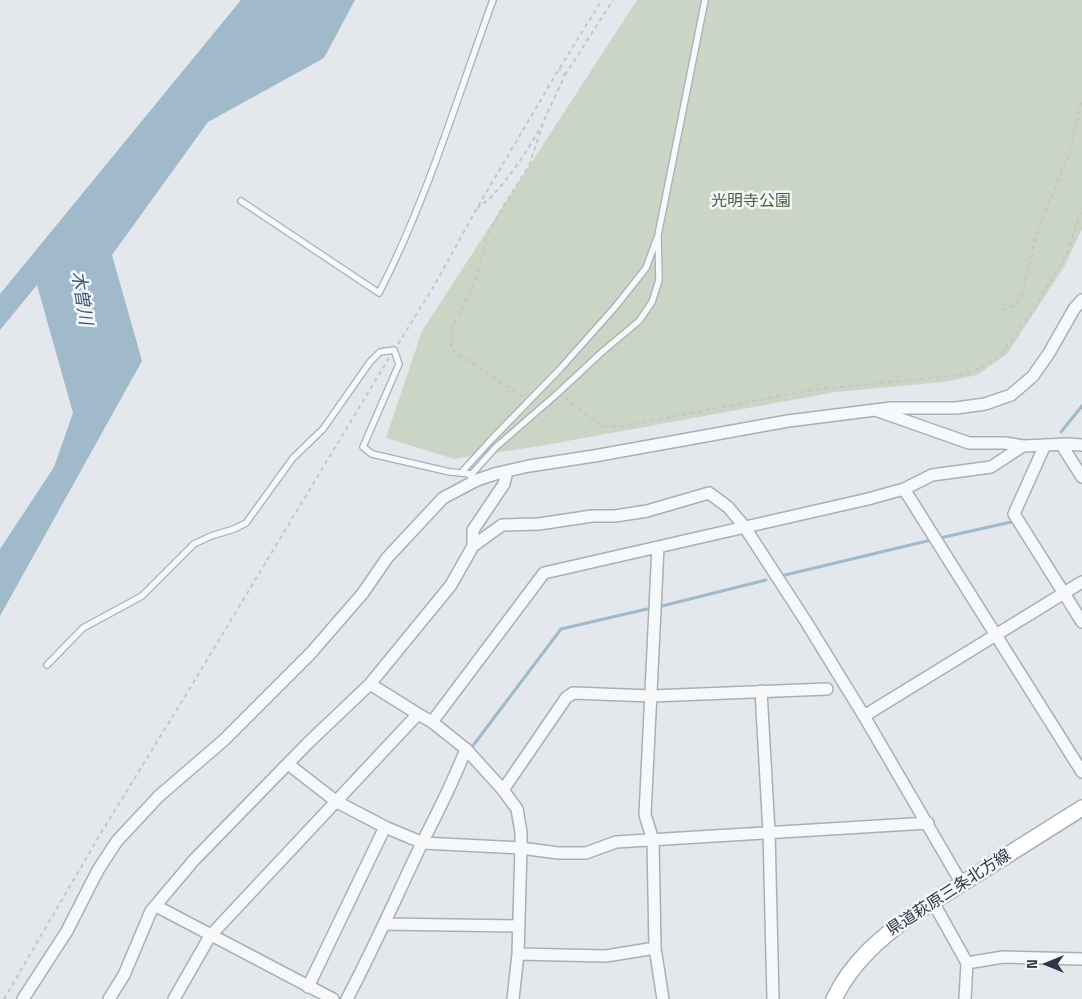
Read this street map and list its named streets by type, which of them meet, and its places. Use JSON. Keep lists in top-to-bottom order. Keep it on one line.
{"streets":{"main road":["県道萩原三条北方線"]},"water":["木曽川"],"parks":["光明寺公園"],"north":"left"}
